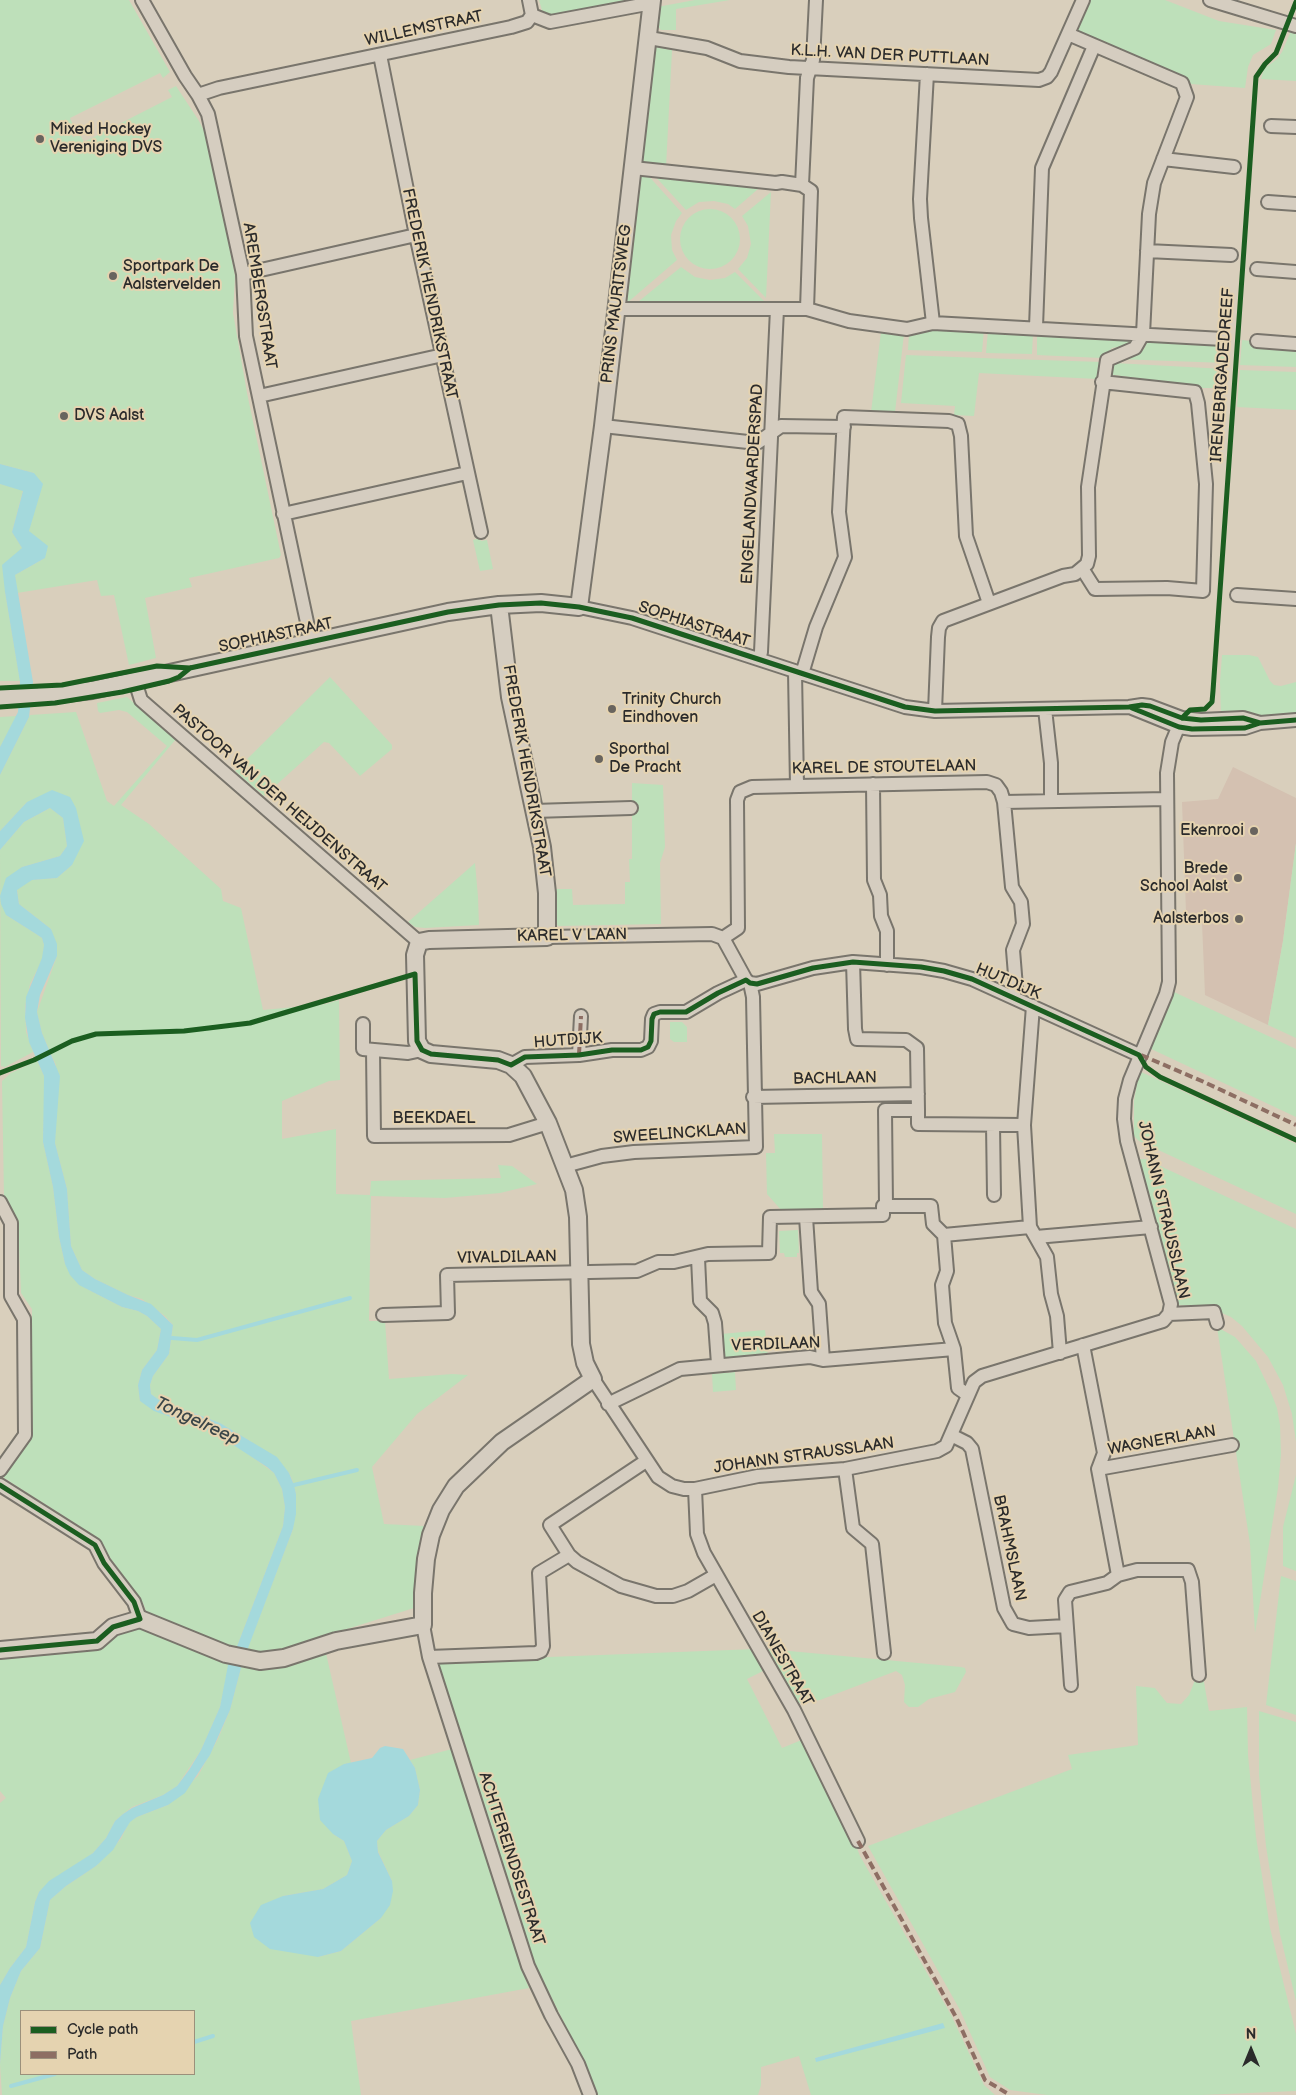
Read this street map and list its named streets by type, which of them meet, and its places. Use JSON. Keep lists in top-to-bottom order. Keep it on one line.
{"streets":{"street":["WILLEMSTRAAT","K.L.H. VAN DER PUTTLAAN","FREDERIK HENDRIKSTRAAT","AREMBERGSTRAAT","PRINS MAURITSWEG","ENGELANDVAARDERSPAD","SOPHIASTRAAT","KAREL DE STOUTELAAN","PASTOOR VAN DER HEIJDENSTRAAT","KAREL V LAAN","HUTDIJK","BACHLAAN","BEEKDAEL","SWEELINCKLAAN","JOHANN STRAUSSLAAN","VIVALDILAAN","VERDILAAN","WAGNERLAAN","BRAHMSLAAN","DIANESTRAAT","ACHTEREINDSESTRAAT"],"cycle path":["IRENEBRIGADEDREEF"]},"crossings":[["WILLEMSTRAAT","FREDERIK HENDRIKSTRAAT"],["WILLEMSTRAAT","AREMBERGSTRAAT"],["K.L.H. VAN DER PUTTLAAN","PRINS MAURITSWEG"],["FREDERIK HENDRIKSTRAAT","SOPHIASTRAAT"],["FREDERIK HENDRIKSTRAAT","KAREL V LAAN"],["AREMBERGSTRAAT","SOPHIASTRAAT"],["PRINS MAURITSWEG","SOPHIASTRAAT"],["ENGELANDVAARDERSPAD","SOPHIASTRAAT"],["SOPHIASTRAAT","PASTOOR VAN DER HEIJDENSTRAAT"],["SOPHIASTRAAT","JOHANN STRAUSSLAAN"],["KAREL DE STOUTELAAN","KAREL V LAAN"],["PASTOOR VAN DER HEIJDENSTRAAT","KAREL V LAAN"],["HUTDIJK","SWEELINCKLAAN"],["HUTDIJK","JOHANN STRAUSSLAAN"],["BACHLAAN","SWEELINCKLAAN"],["JOHANN STRAUSSLAAN","VERDILAAN"],["JOHANN STRAUSSLAAN","BRAHMSLAAN"],["JOHANN STRAUSSLAAN","DIANESTRAAT"]],"water":["Tongelreep"],"places":["Mixed Hockey Vereniging DVS","Sportpark De Aalstervelden","DVS Aalst","Trinity Church Eindhoven","Sporthal De Pracht","Ekenrooi","Brede School Aalst","Aalsterbos"],"legend":["Cycle path","Path"],"north":"top"}
